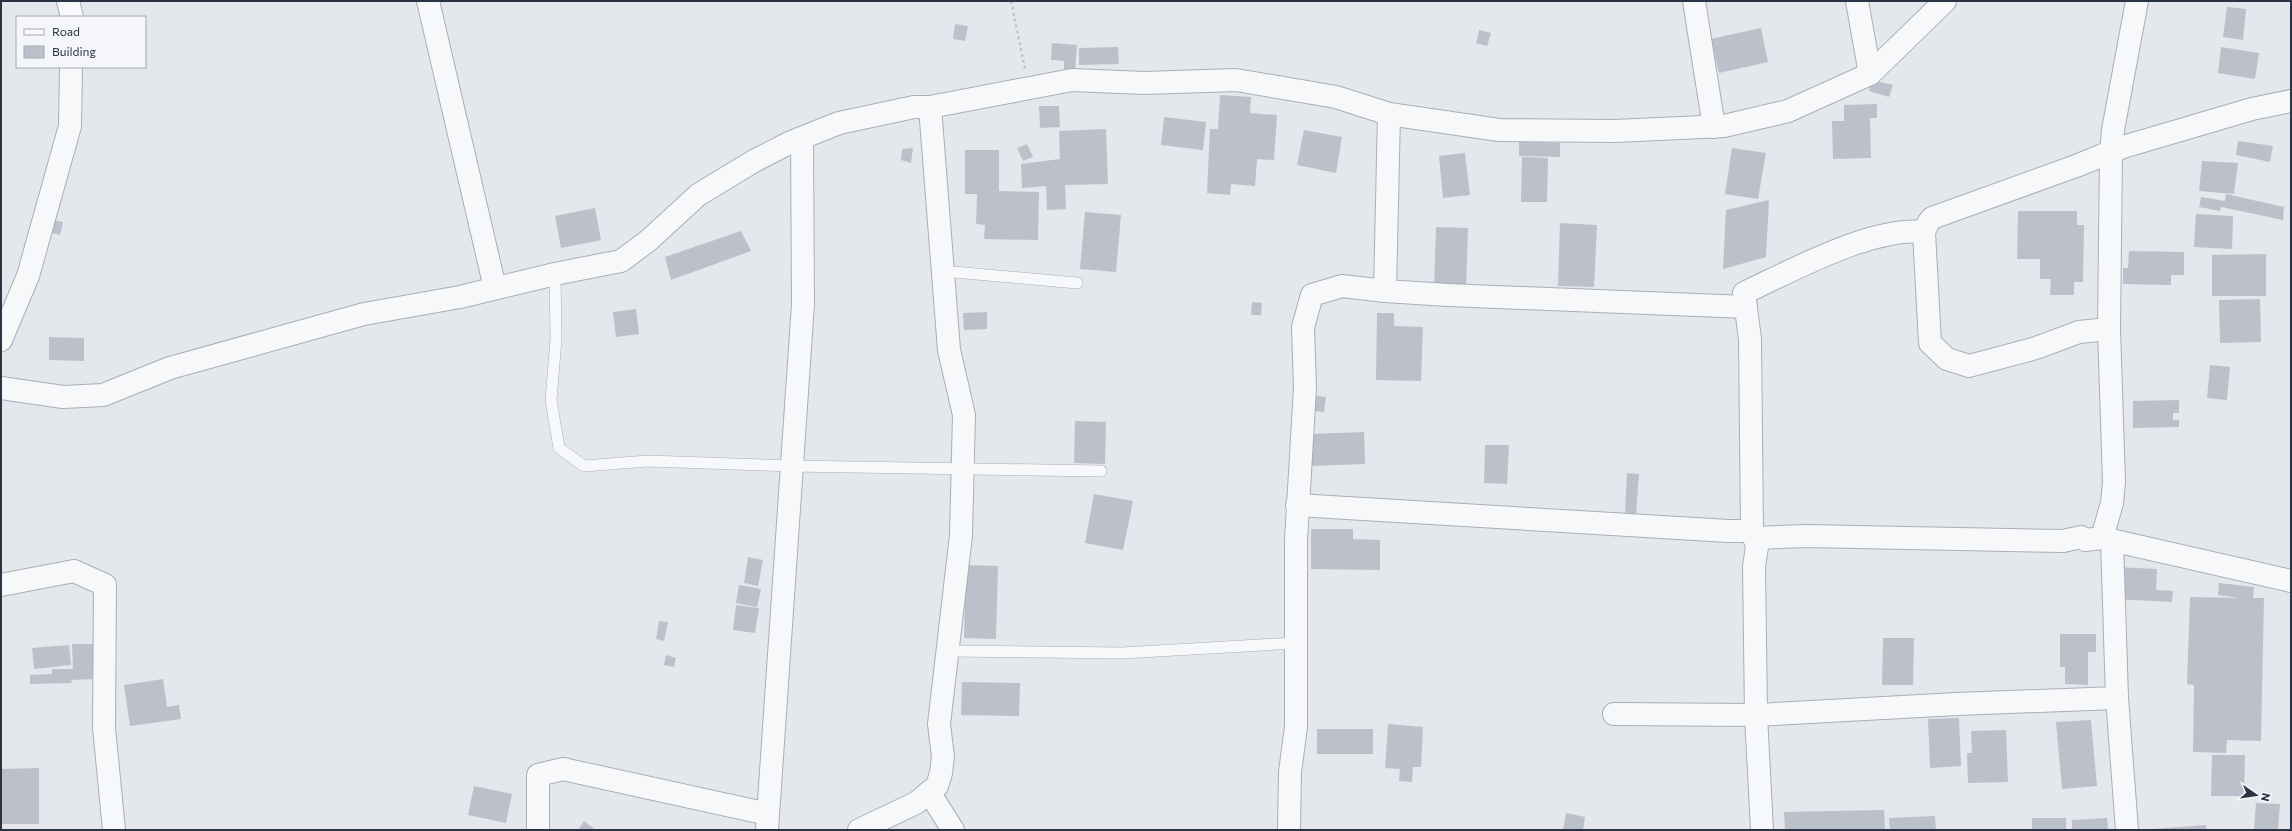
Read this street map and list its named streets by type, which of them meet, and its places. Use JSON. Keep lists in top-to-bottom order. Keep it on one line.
{"legend":["Road","Building"],"north":"right"}
